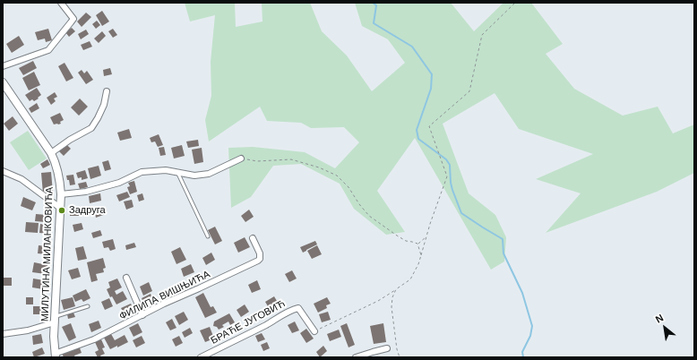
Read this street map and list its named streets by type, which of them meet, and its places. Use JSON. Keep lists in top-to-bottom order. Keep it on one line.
{"streets":{"street":["МИЛУТИНА МИЛАНКОВИЋА","ФИЛИПА ВИШЊИЋА","БРАЋЕ ЈУГОВИЋ"]},"crossings":[["МИЛУТИНА МИЛАНКОВИЋА","ФИЛИПА ВИШЊИЋА"]],"places":["Задруга"],"north":"top left"}
